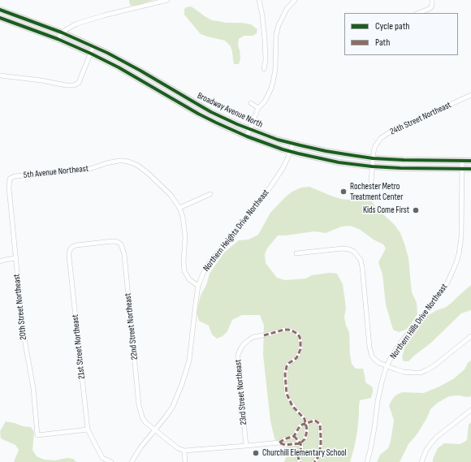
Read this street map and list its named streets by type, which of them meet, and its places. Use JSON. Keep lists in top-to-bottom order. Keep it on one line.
{"streets":{"main road":["Broadway Avenue North"],"street":["24th Street Northeast","5th Avenue Northeast","Northern Heights Drive Northeast","20th Street Northeast","Northern Hills Drive Northeast","22nd Street Northeast","21st Street Northeast","23rd Street Northeast"]},"crossings":[["Broadway Avenue North","24th Street Northeast"],["Broadway Avenue North","Northern Heights Drive Northeast"],["Broadway Avenue North","Northern Hills Drive Northeast"],["5th Avenue Northeast","Northern Heights Drive Northeast"],["5th Avenue Northeast","20th Street Northeast"],["Northern Heights Drive Northeast","22nd Street Northeast"],["20th Street Northeast","21st Street Northeast"],["22nd Street Northeast","21st Street Northeast"]],"places":["Rochester Metro Treatment Center","Kids Come First","Churchill Elementary School"],"legend":["Cycle path","Path"]}
